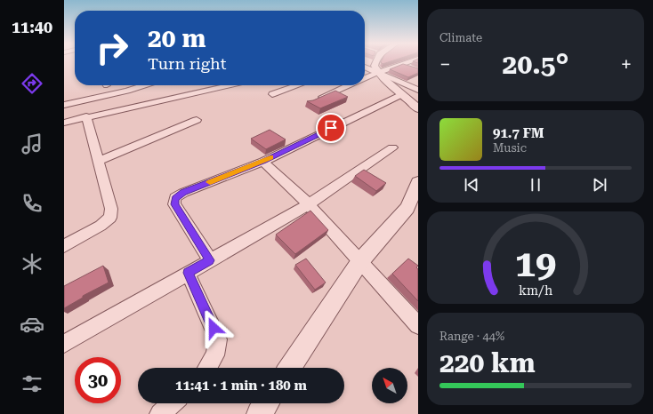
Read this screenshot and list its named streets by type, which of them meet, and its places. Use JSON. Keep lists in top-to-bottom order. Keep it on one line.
{"north":"top left","page":{"tabs":"11:40","tile":["Climate",["Range · 44%","220 km"]],"turn":["20 m","Turn right"],"heat":["−","20.5°","+"],"song":["91.7 FM","Music"],"limit":"30","trip":"11:41 · 1 min · 180 m","gauge":["19","km/h"]}}
